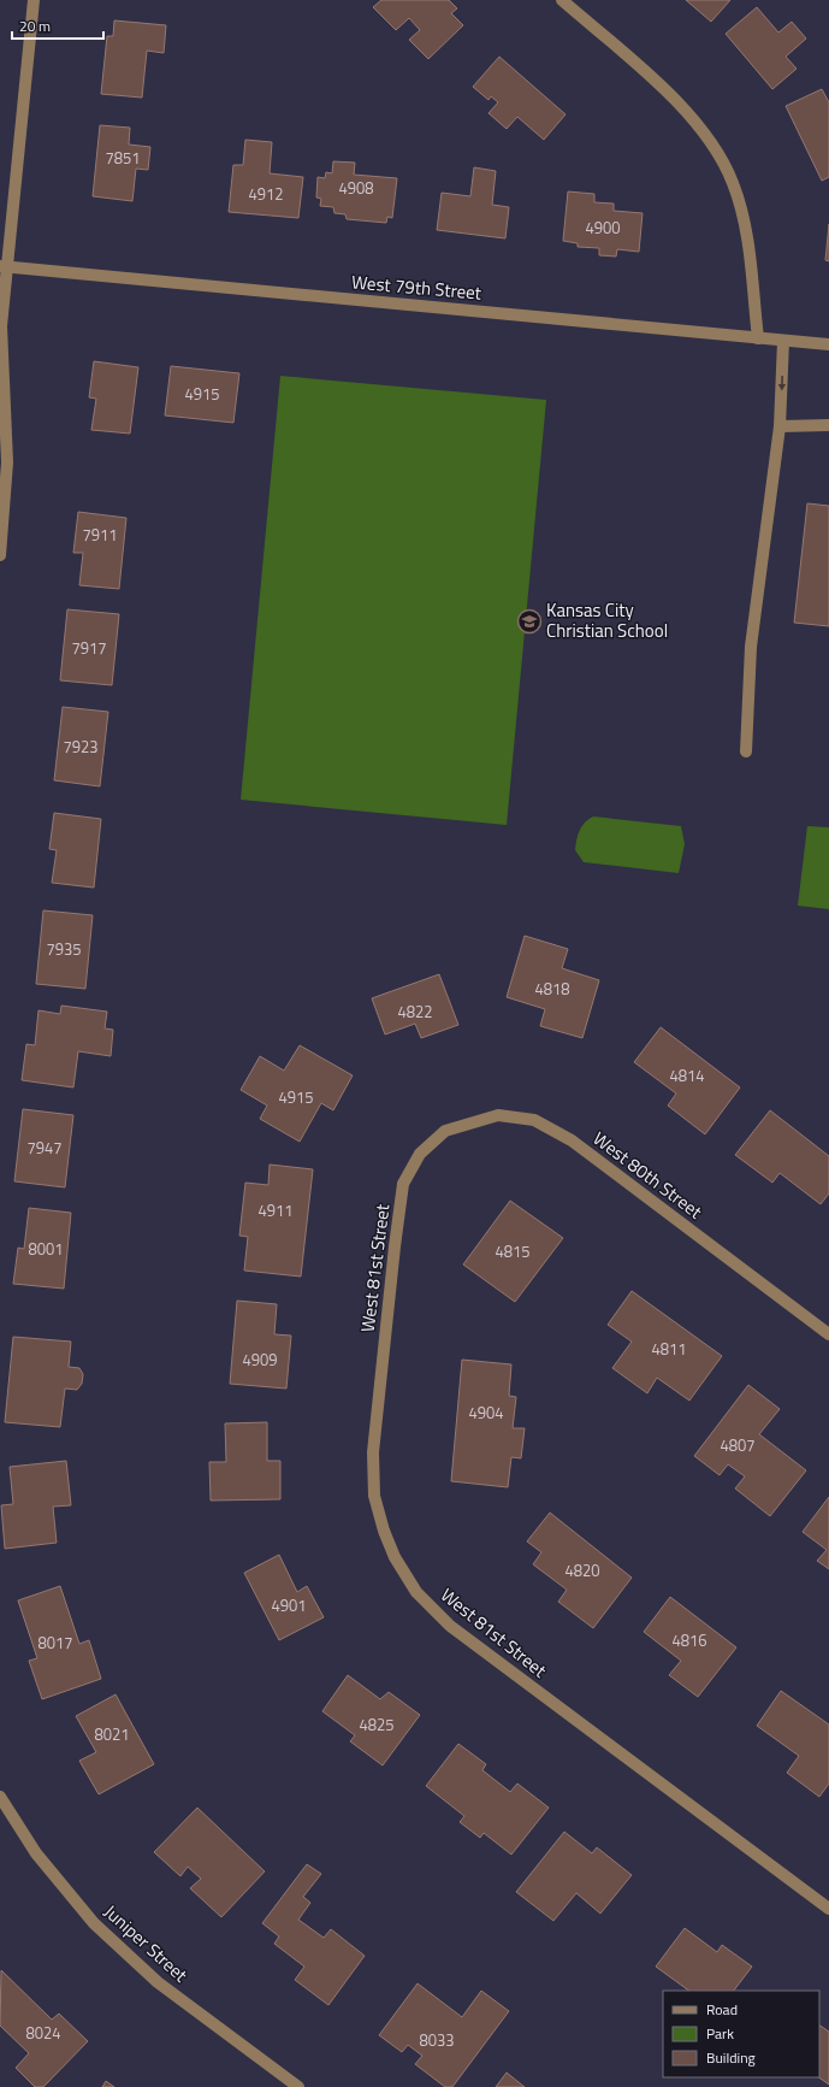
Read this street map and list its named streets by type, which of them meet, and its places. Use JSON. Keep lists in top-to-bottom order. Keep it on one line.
{"streets":{"street":["West 79th Street","West 80th Street","West 81st Street","Juniper Street"]},"crossings":[["West 80th Street","West 81st Street"]],"places":{"school or university":["Kansas City Christian School"]},"house_numbers":["7851","4908","4912","4900","4915","7911","7917","7923","7935","4818","4822","4814","4915","7947","4911","8001","4815","4811","4909","4904","4807","4820","4901","4816","8017","4825","8021","8024","8033"],"legend":["Road","Park","Building"],"scale_bar":"20 m"}
